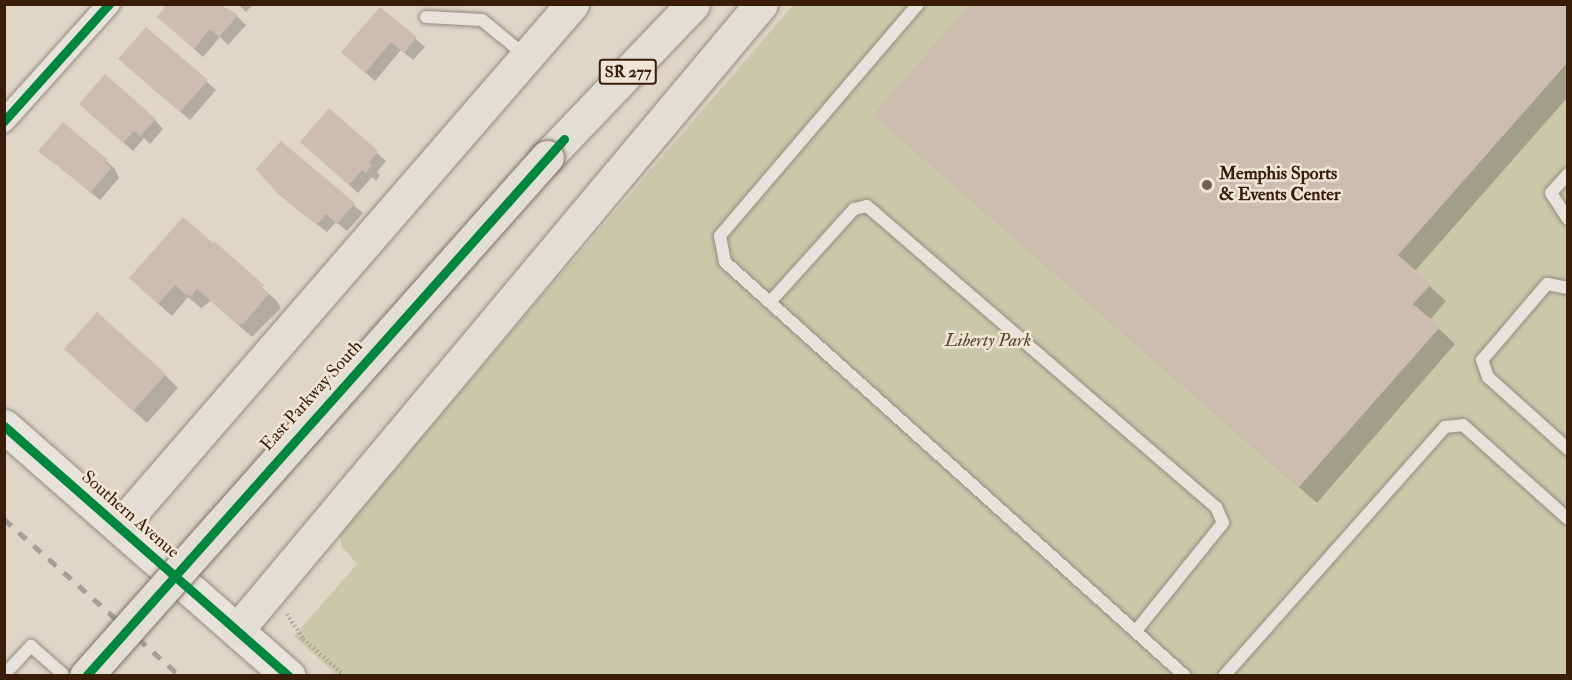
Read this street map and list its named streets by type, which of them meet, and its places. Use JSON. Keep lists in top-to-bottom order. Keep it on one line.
{"streets":{"main road":["SR 277","East Parkway South","Southern Avenue"]},"parks":["Liberty Park"],"places":["Memphis Sports & Events Center"]}
